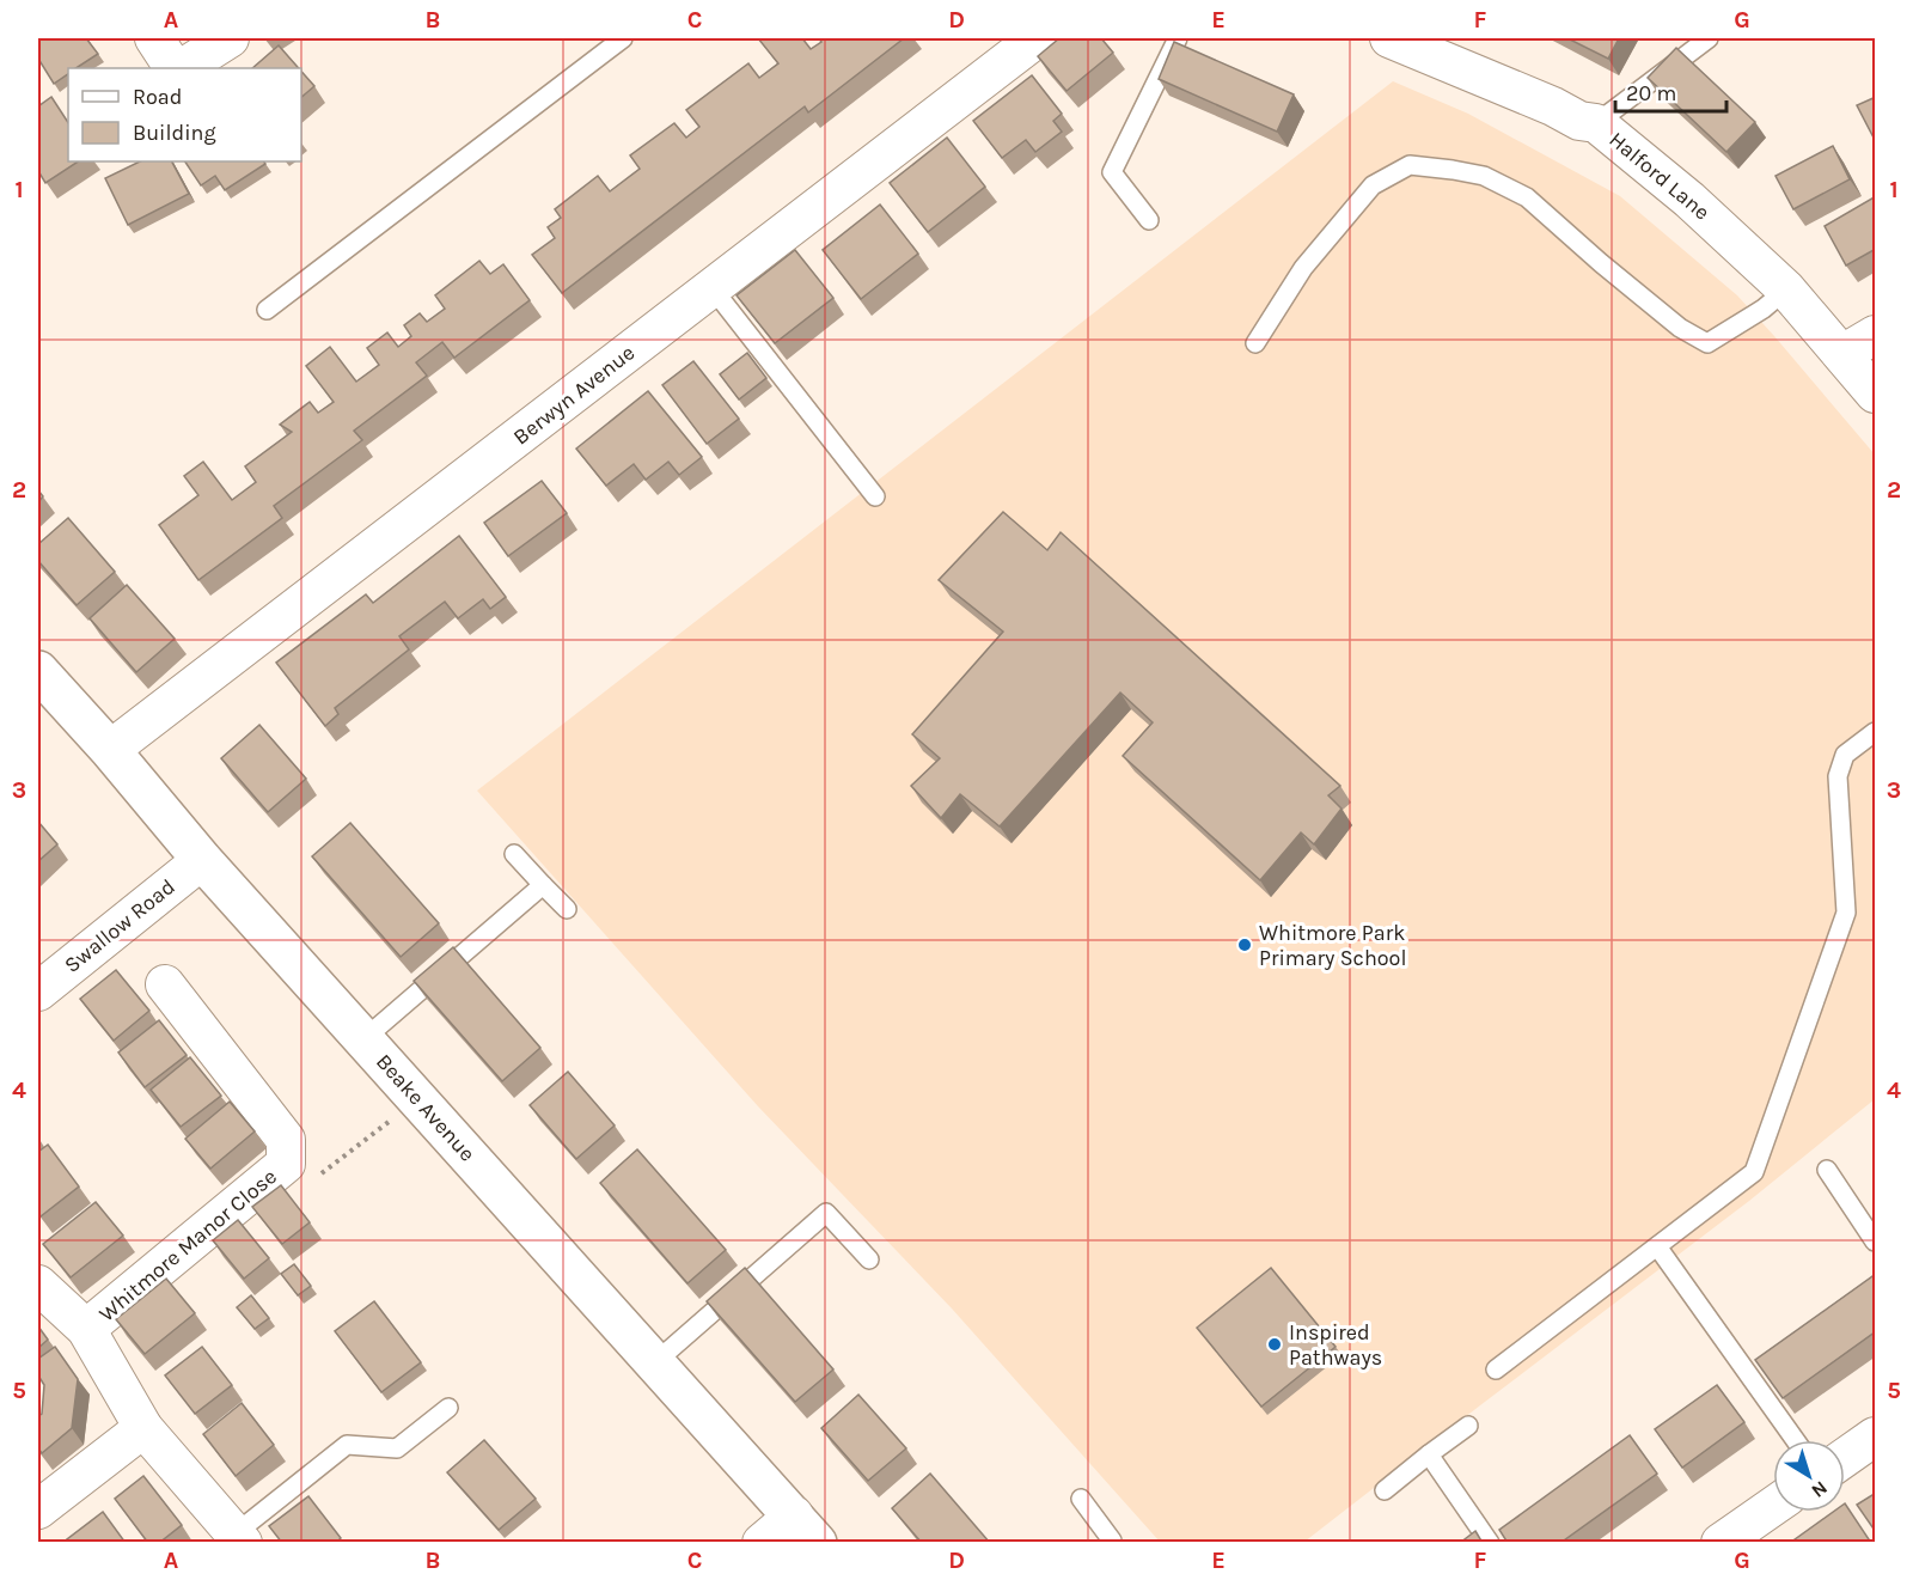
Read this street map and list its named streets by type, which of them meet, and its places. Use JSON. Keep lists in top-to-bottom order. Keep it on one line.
{"streets":{"street":["Halford Lane","Berwyn Avenue","Swallow Road","Beake Avenue","Whitmore Manor Close"]},"crossings":[["Berwyn Avenue","Beake Avenue"],["Swallow Road","Beake Avenue"]],"places":["Whitmore Park Primary School","Inspired Pathways"],"legend":["Road","Building"],"scale_bar":"20 m","north":"bottom right","grid":{"columns":["A","B","C","D","E","F","G"],"rows":["1","2","3","4","5"]}}
